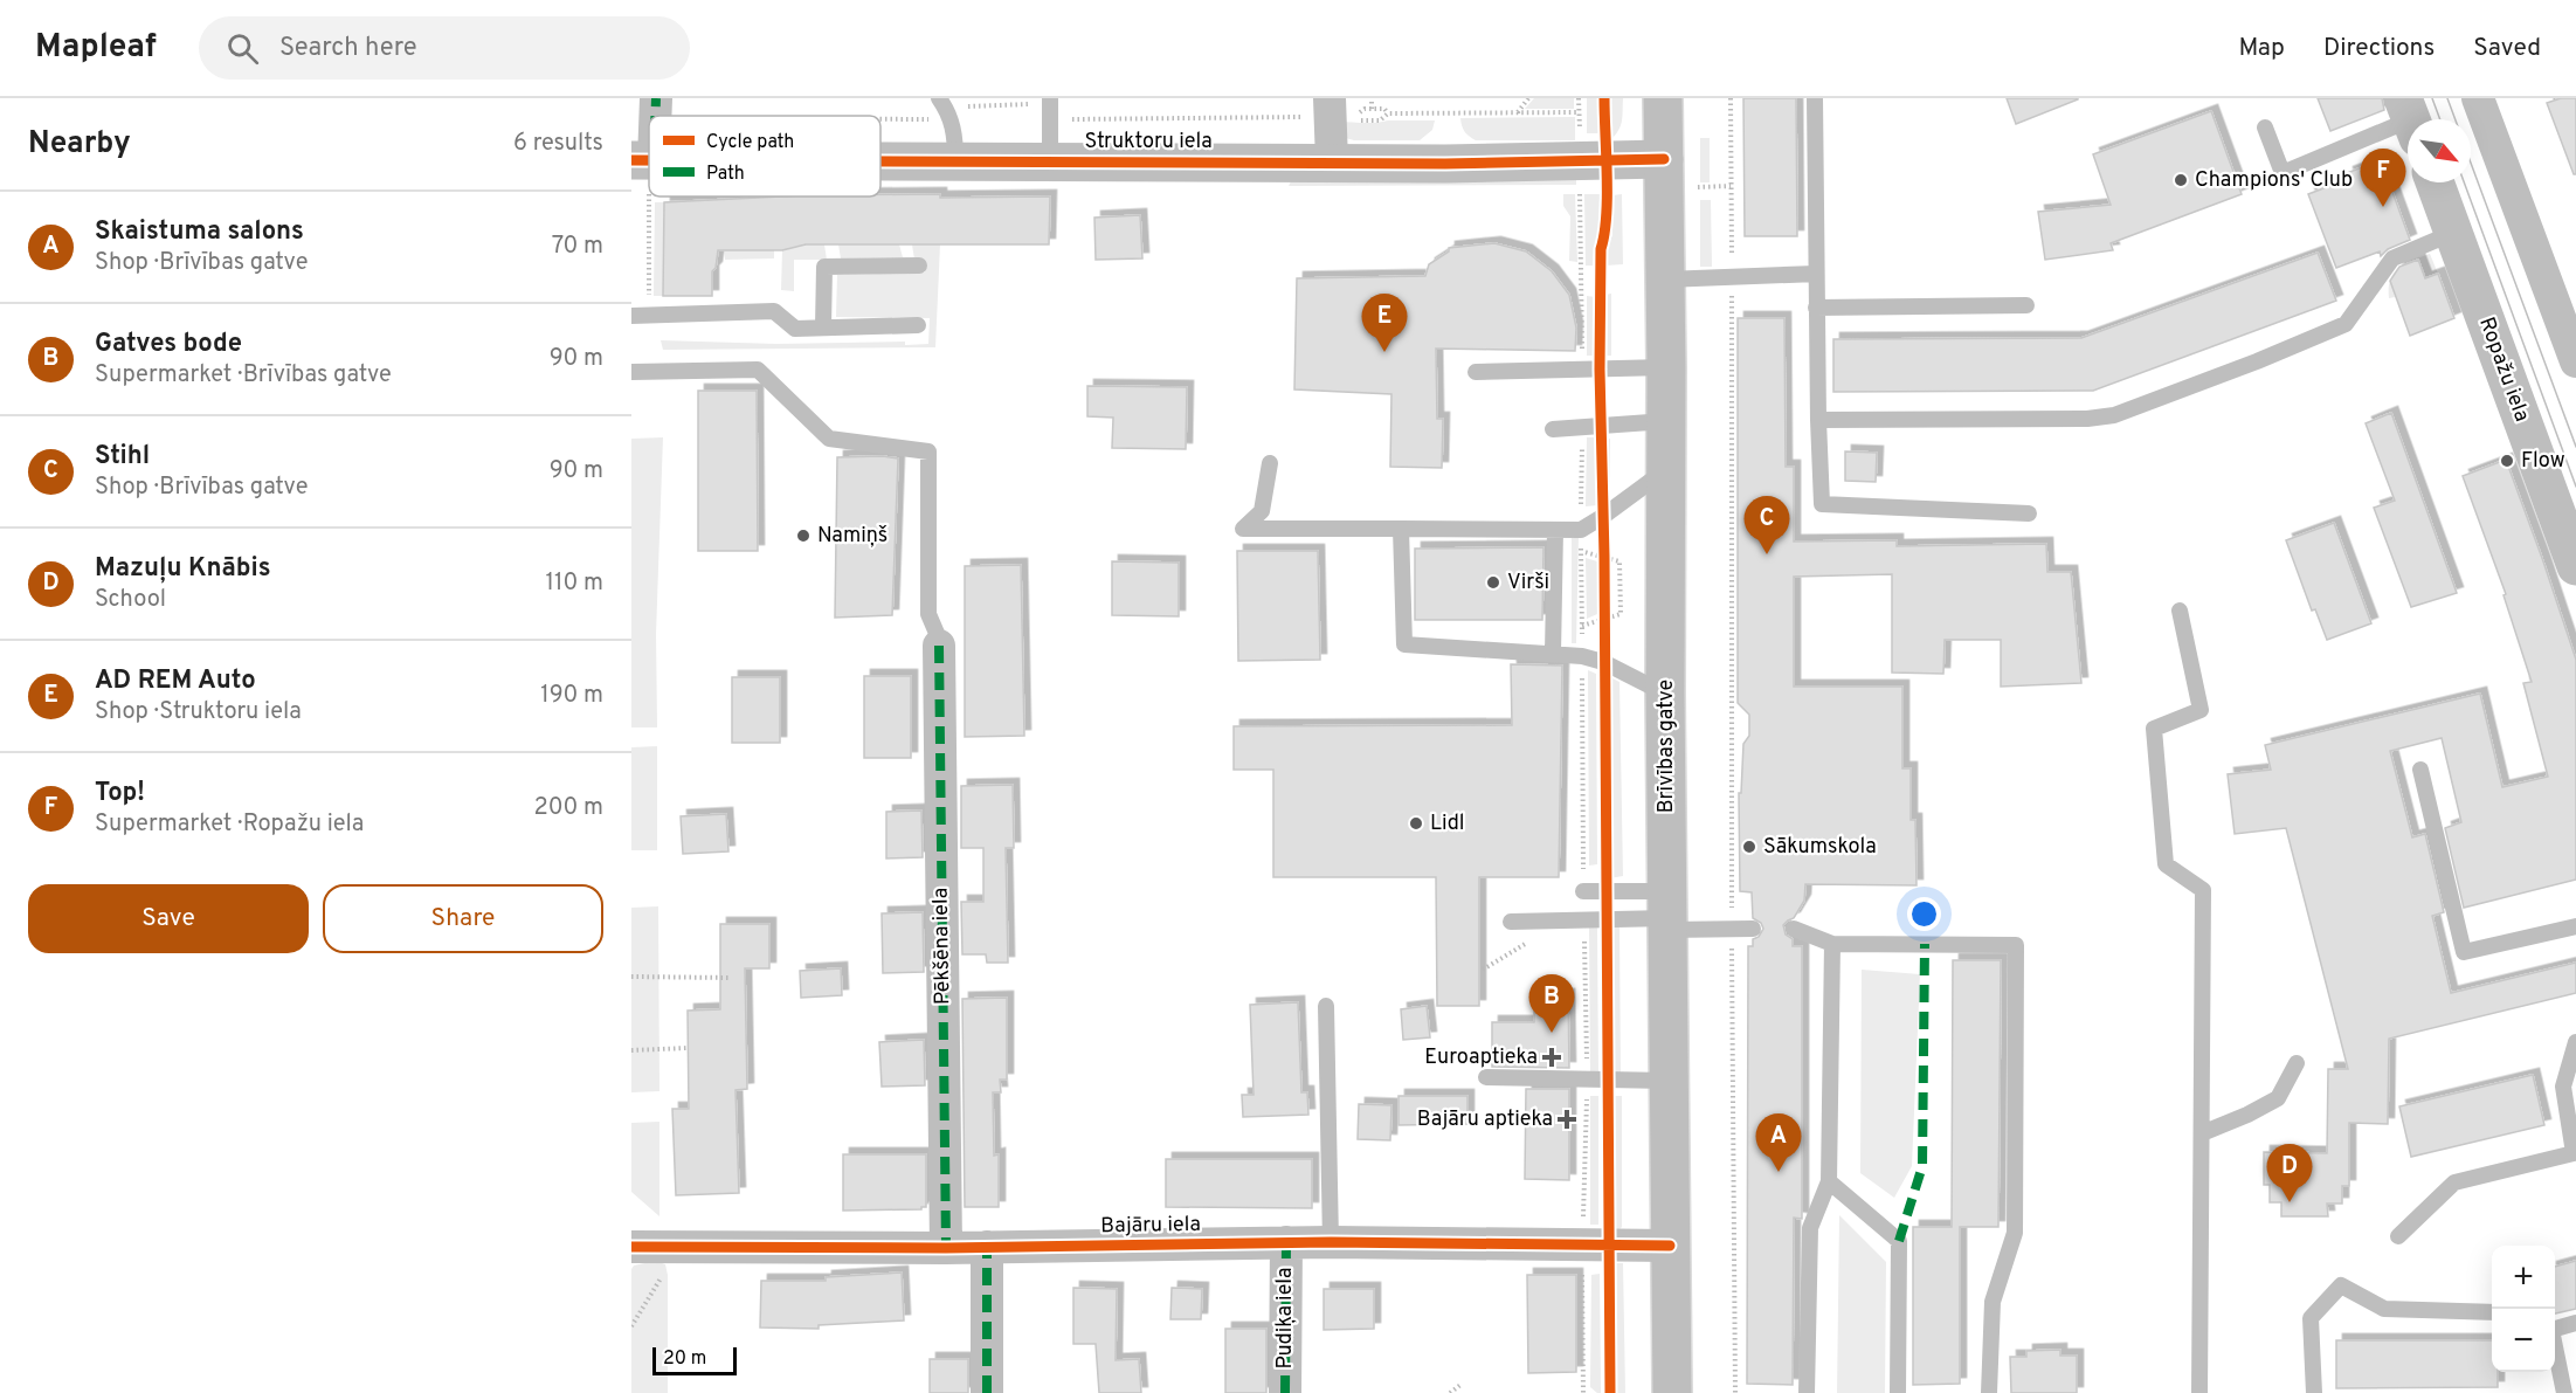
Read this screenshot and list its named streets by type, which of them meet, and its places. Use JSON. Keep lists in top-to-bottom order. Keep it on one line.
{"streets":{"main road":["Struktoru iela","Ropažu iela","Brīvības gatve"],"street":["Pēkšēna iela","Bajāru iela","Pudiķa iela"]},"crossings":[["Struktoru iela","Brīvības gatve"],["Brīvības gatve","Bajāru iela"],["Pēkšēna iela","Bajāru iela"],["Bajāru iela","Pudiķa iela"]],"places":{"other":["Champions' Club","Flow","Namiņš","Virši","Lidl","Sākumskola"],"health":["Euroaptieka","Bajāru aptieka"]},"legend":["Cycle path","Path"],"scale_bar":"20 m","north":"bottom right","page":{"header":"Mapleaf","search":"Search here","nav":["Map","Directions","Saved"],"heading":["Nearby","6 results"],"pins":["F","E","C","B","A","D"],"list":[{"mark":"A","name":"Skaistuma salons","note":"Shop · Brīvības gatve","value":"70 m"},{"mark":"B","name":"Gatves bode","note":"Supermarket · Brīvības gatve","value":"90 m"},{"mark":"C","name":"Stihl","note":"Shop · Brīvības gatve","value":"90 m"},{"mark":"D","name":"Mazuļu Knābis","note":"School","value":"110 m"},{"mark":"E","name":"AD REM Auto","note":"Shop · Struktoru iela","value":"190 m"},{"mark":"F","name":"Top!","note":"Supermarket · Ropažu iela","value":"200 m"}],"buttons":["Save","Share"],"map_buttons":["+","−"],"scale":"20 m"}}
